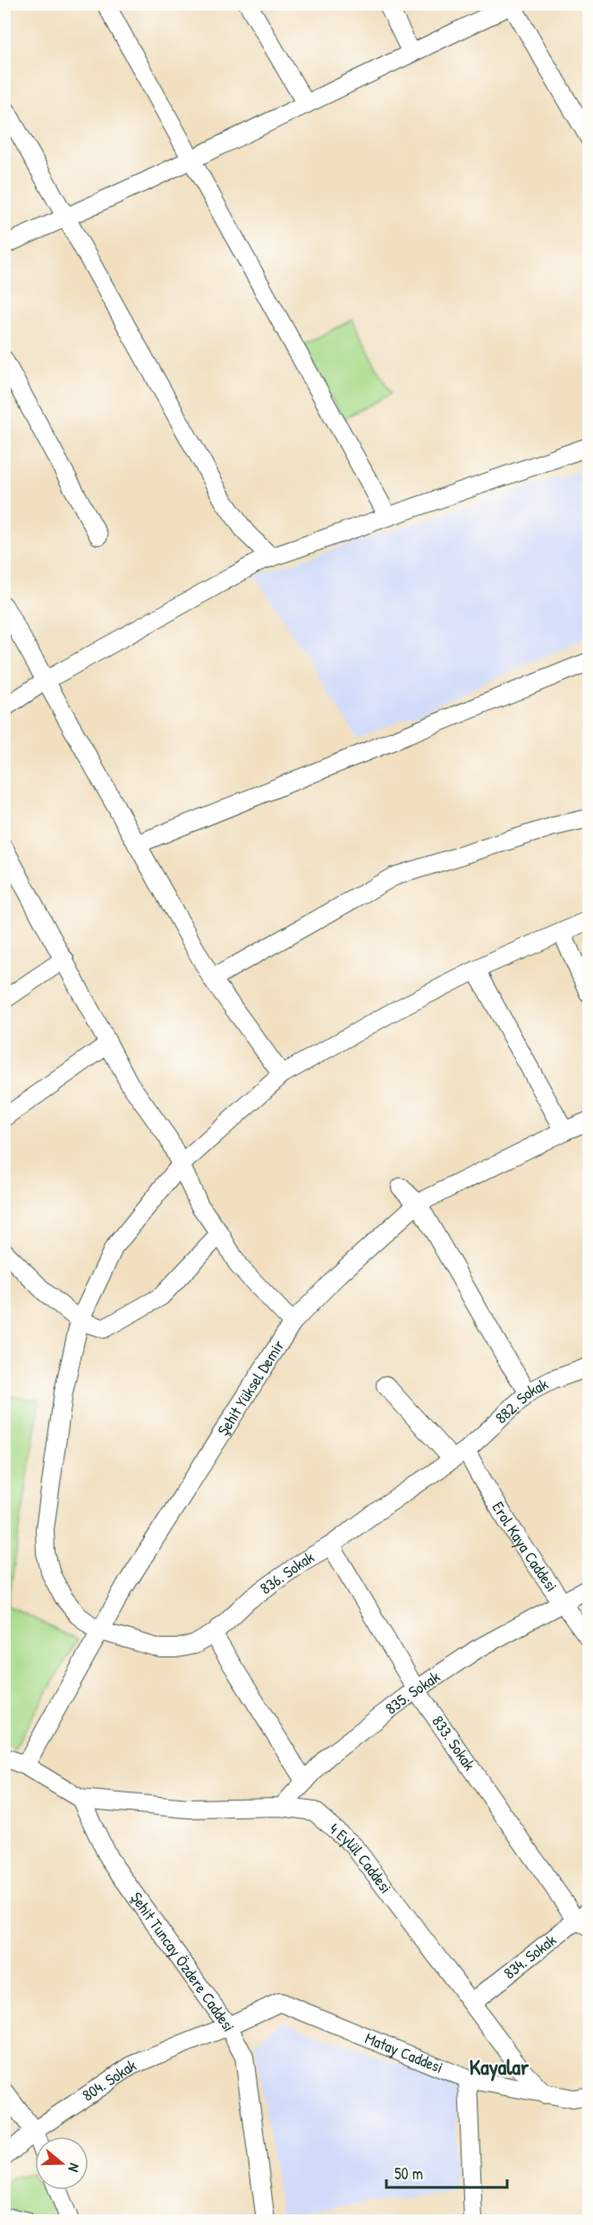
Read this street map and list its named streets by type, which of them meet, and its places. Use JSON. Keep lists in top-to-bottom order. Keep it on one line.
{"streets":{"street":["Şehit Yüksel Demir","882. Sokak","Erol Kaya Caddesi","836. Sokak","835. Sokak","833. Sokak","4 Eylül Caddesi","834. Sokak","Şehit Tuncay Özdere Caddesi","Matay Caddesi","804. Sokak"]},"crossings":[["Şehit Yüksel Demir","836. Sokak"],["882. Sokak","Erol Kaya Caddesi"],["882. Sokak","836. Sokak"],["Erol Kaya Caddesi","836. Sokak"],["Erol Kaya Caddesi","835. Sokak"],["836. Sokak","833. Sokak"],["835. Sokak","833. Sokak"],["835. Sokak","4 Eylül Caddesi"],["833. Sokak","834. Sokak"],["4 Eylül Caddesi","834. Sokak"],["4 Eylül Caddesi","Şehit Tuncay Özdere Caddesi"],["4 Eylül Caddesi","Matay Caddesi"],["Şehit Tuncay Özdere Caddesi","Matay Caddesi"],["Şehit Tuncay Özdere Caddesi","804. Sokak"],["Matay Caddesi","804. Sokak"]],"districts":["Kayalar"],"scale_bar":"50 m","north":"right"}
